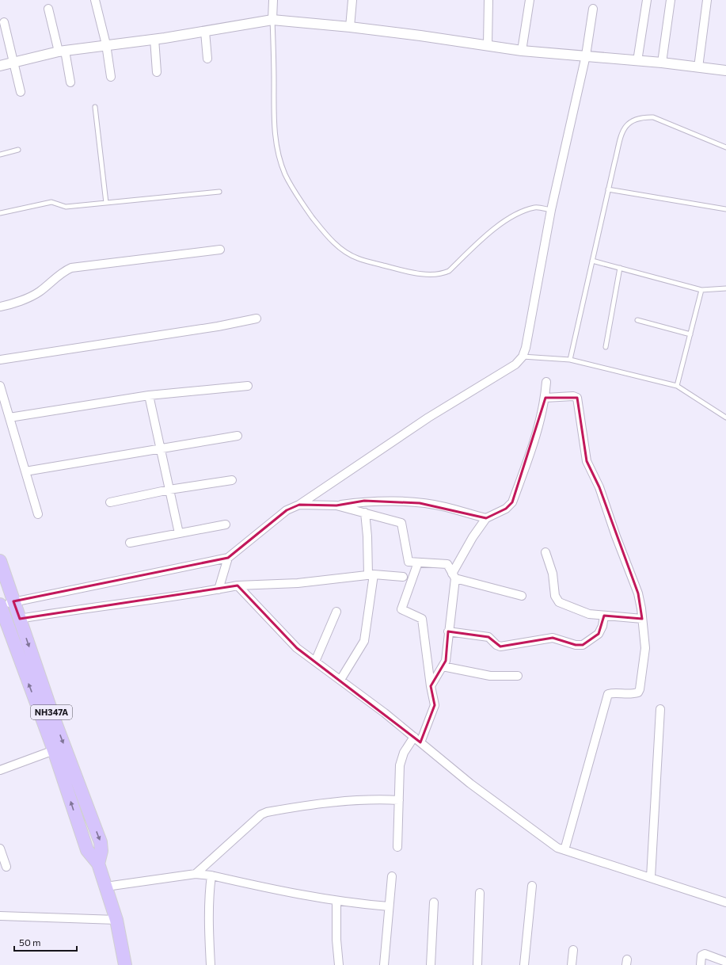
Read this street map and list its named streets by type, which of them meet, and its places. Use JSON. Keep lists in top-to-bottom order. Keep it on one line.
{"streets":{"highway":["NH347A"]},"scale_bar":"50 m"}
